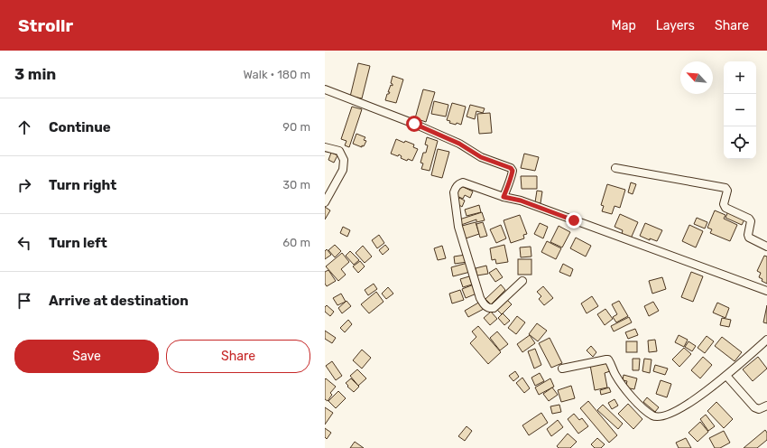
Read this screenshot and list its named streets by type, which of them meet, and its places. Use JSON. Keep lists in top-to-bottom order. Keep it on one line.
{"north":"top left","page":{"header":"Strollr","nav":["Map","Layers","Share"],"heading":["3 min","Walk · 180 m"],"map_buttons":["+","−"],"list":[["Continue","90 m"],["Turn right","30 m"],["Turn left","60 m"],"Arrive at destination"],"buttons":["Save","Share"]}}
